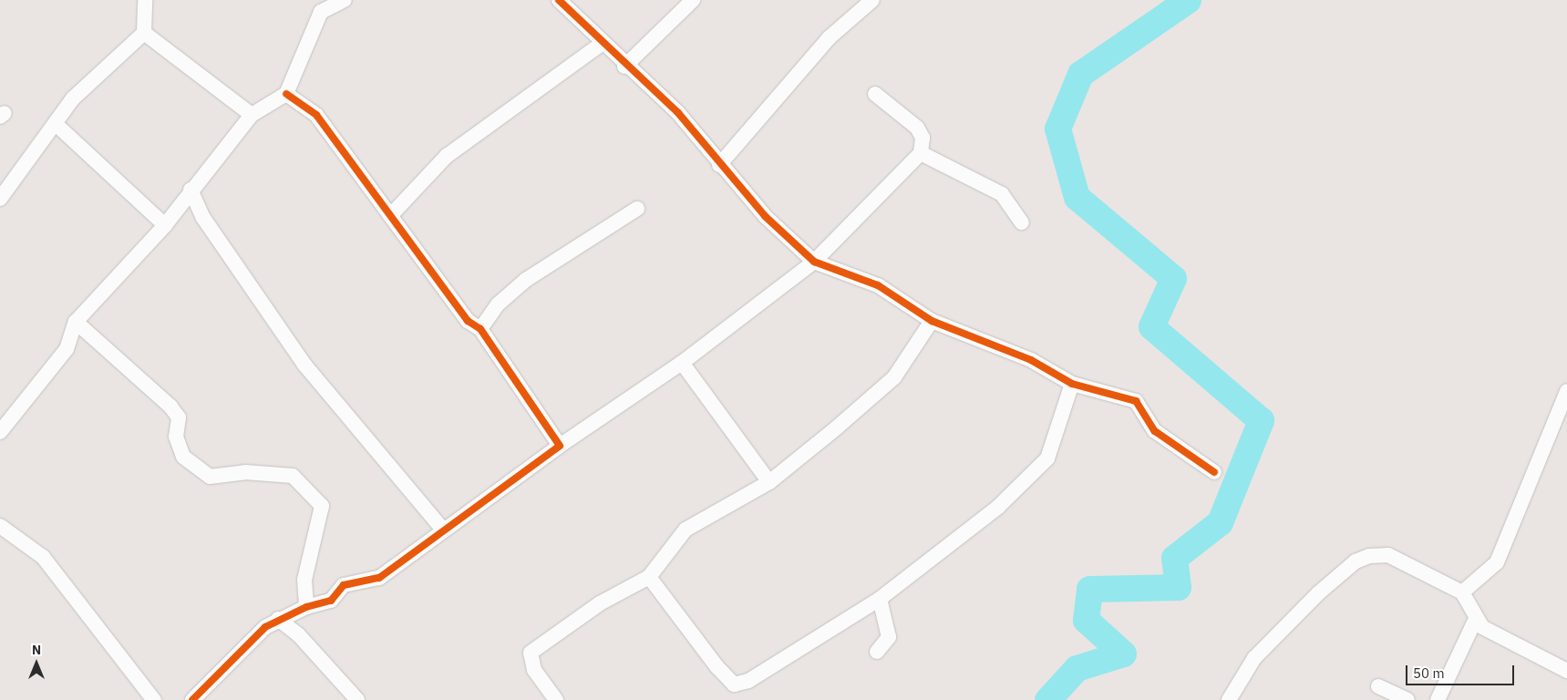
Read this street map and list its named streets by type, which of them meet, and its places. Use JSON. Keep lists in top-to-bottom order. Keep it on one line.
{"scale_bar":"50 m","north":"top"}
